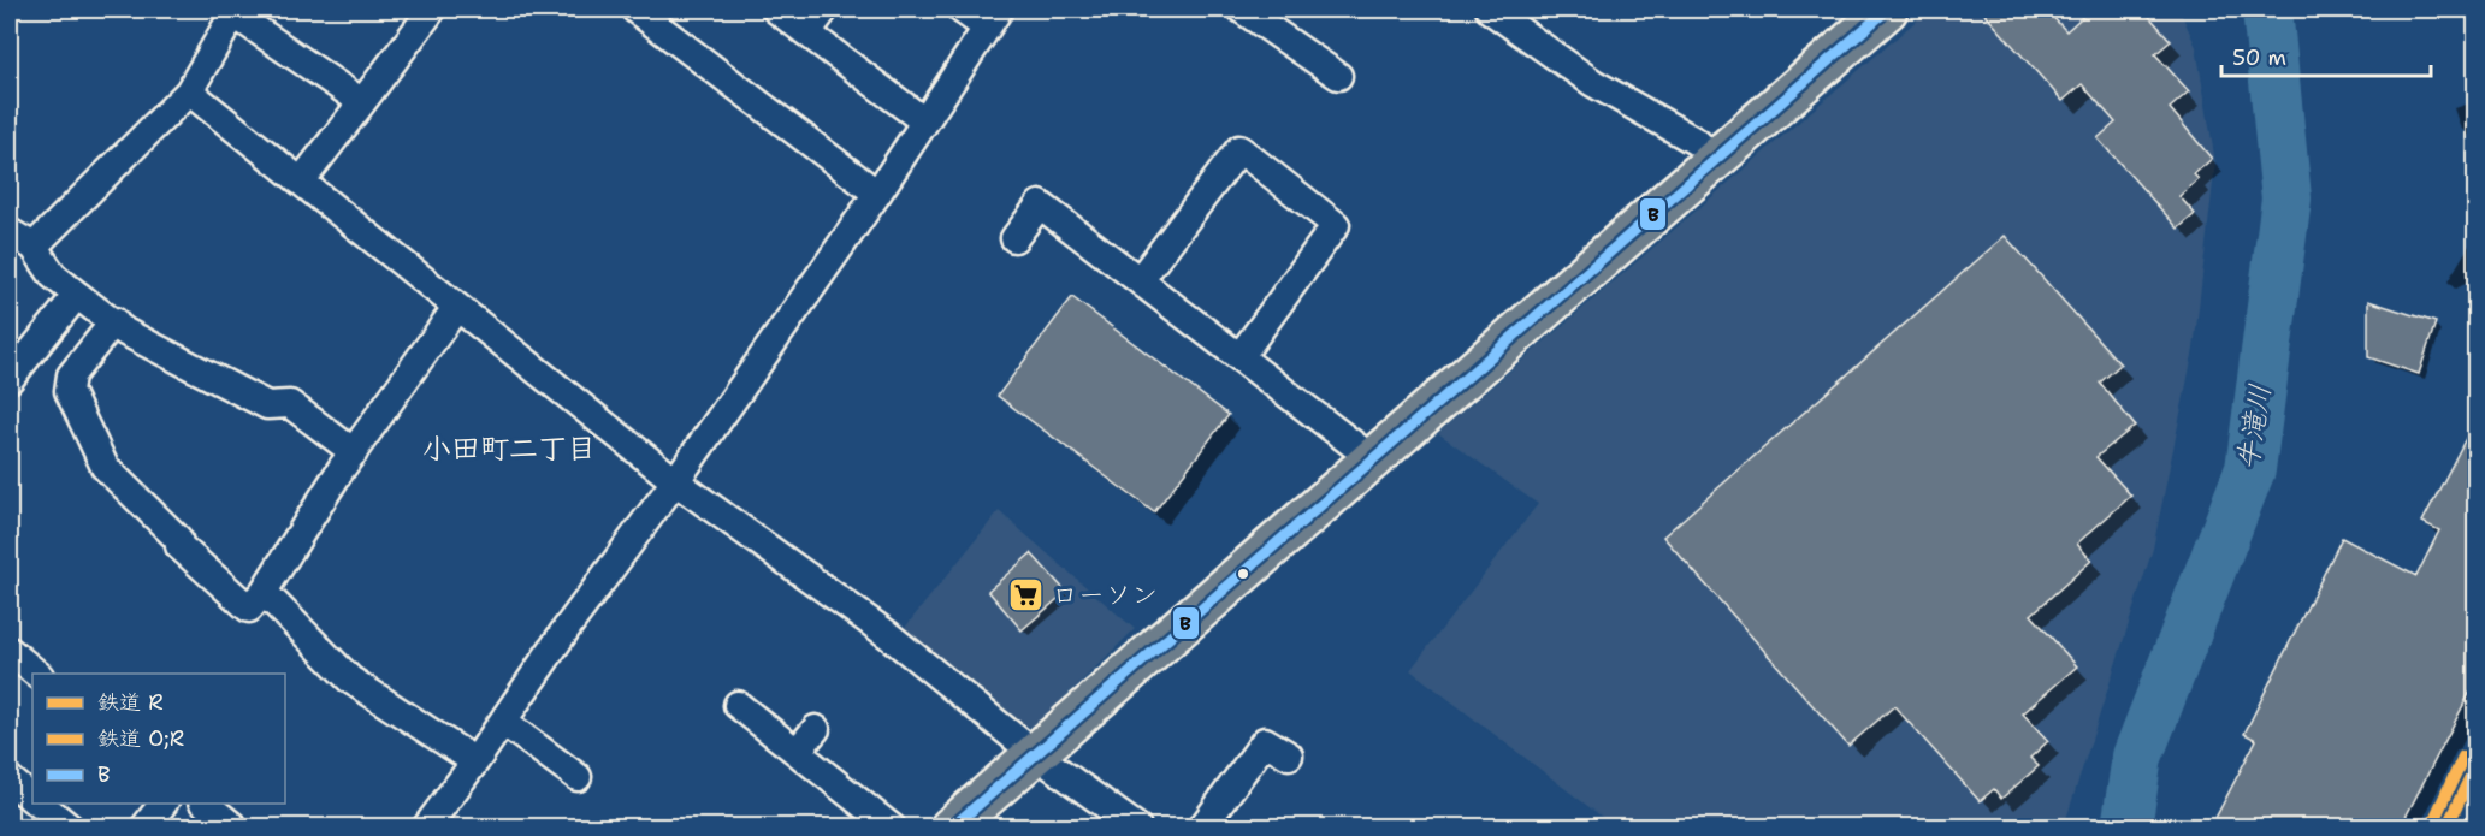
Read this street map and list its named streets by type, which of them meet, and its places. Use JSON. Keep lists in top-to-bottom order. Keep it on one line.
{"districts":["小田町二丁目"],"water":["牛滝川"],"places":{"supermarket":["ローソン"]},"lines":["transit line B","rail line O;R","rail line R"],"legend":["鉄道 R","鉄道 O;R","B"],"scale_bar":"50 m"}
